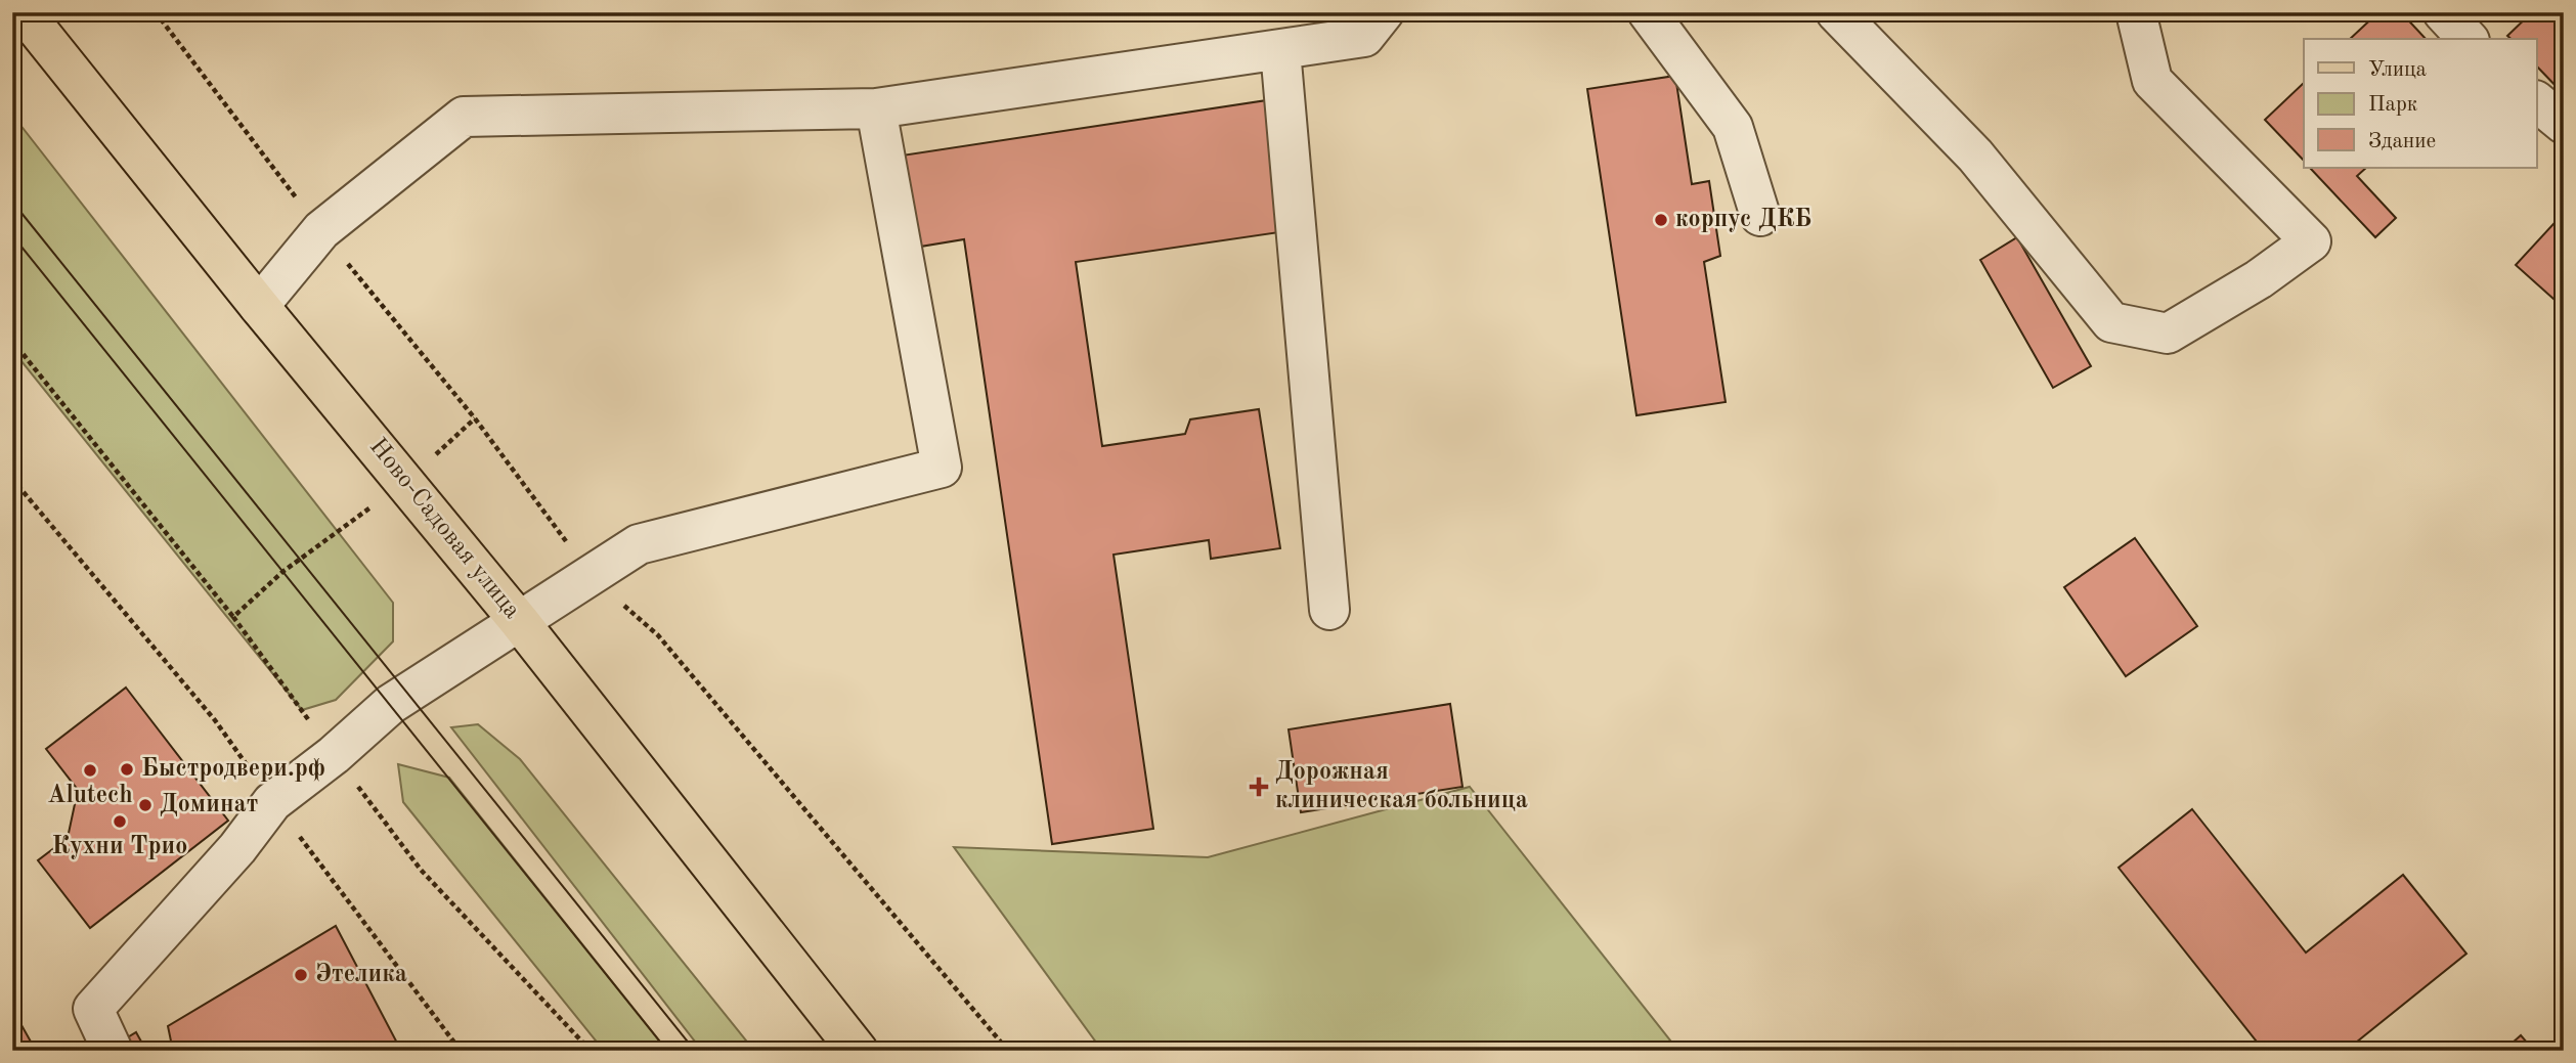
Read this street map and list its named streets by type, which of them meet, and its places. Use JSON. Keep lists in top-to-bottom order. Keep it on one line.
{"streets":{"main road":["Ново-Садовая улица"]},"places":{"other":["корпус ДКБ","Быстродвери.рф","Alutech","Доминат","Кухни Трио","Этелика"],"health":["Дорожная клиническая больница"]},"legend":["Улица","Парк","Здание"]}
